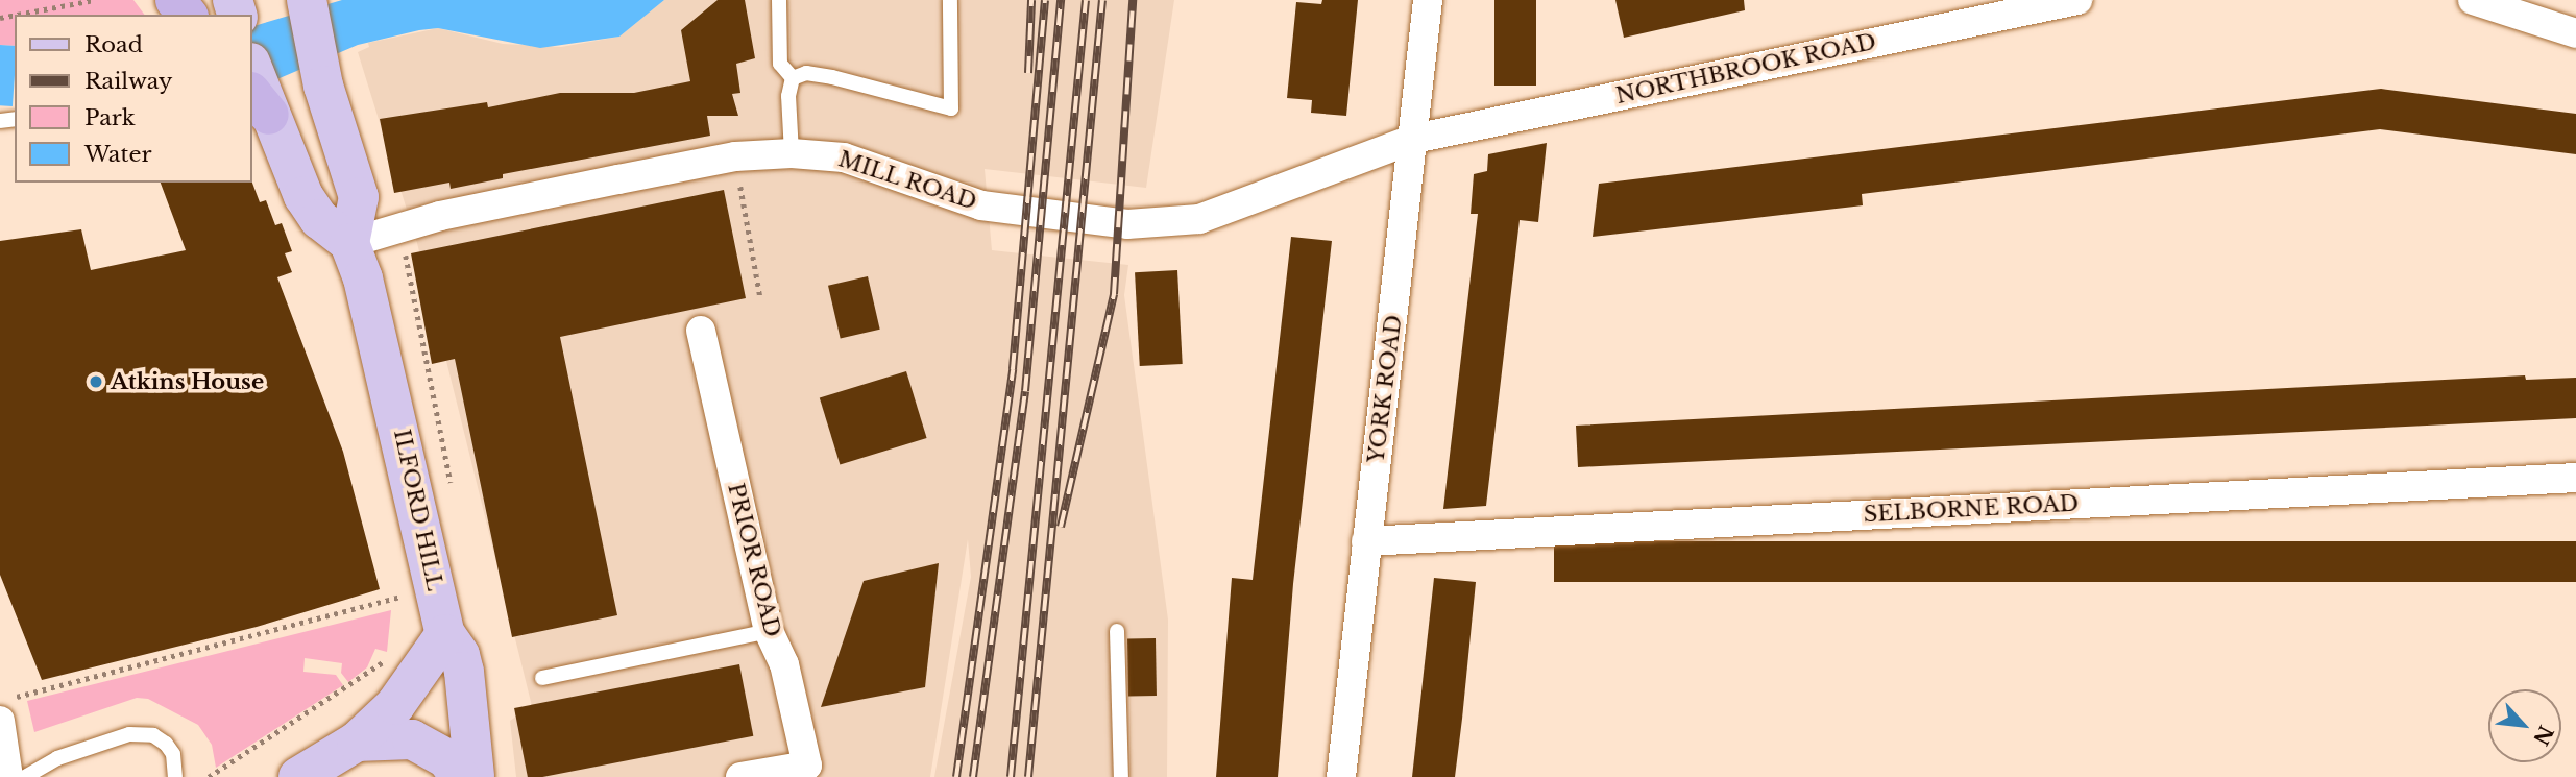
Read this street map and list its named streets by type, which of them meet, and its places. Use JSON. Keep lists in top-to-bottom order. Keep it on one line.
{"streets":{"main road":["ILFORD HILL"],"street":["NORTHBROOK ROAD","MILL ROAD","YORK ROAD","SELBORNE ROAD","PRIOR ROAD"]},"crossings":[["NORTHBROOK ROAD","MILL ROAD"],["NORTHBROOK ROAD","YORK ROAD"],["MILL ROAD","YORK ROAD"],["MILL ROAD","ILFORD HILL"],["YORK ROAD","SELBORNE ROAD"]],"places":["Atkins House"],"legend":["Road","Railway","Park","Water"],"north":"bottom right"}
